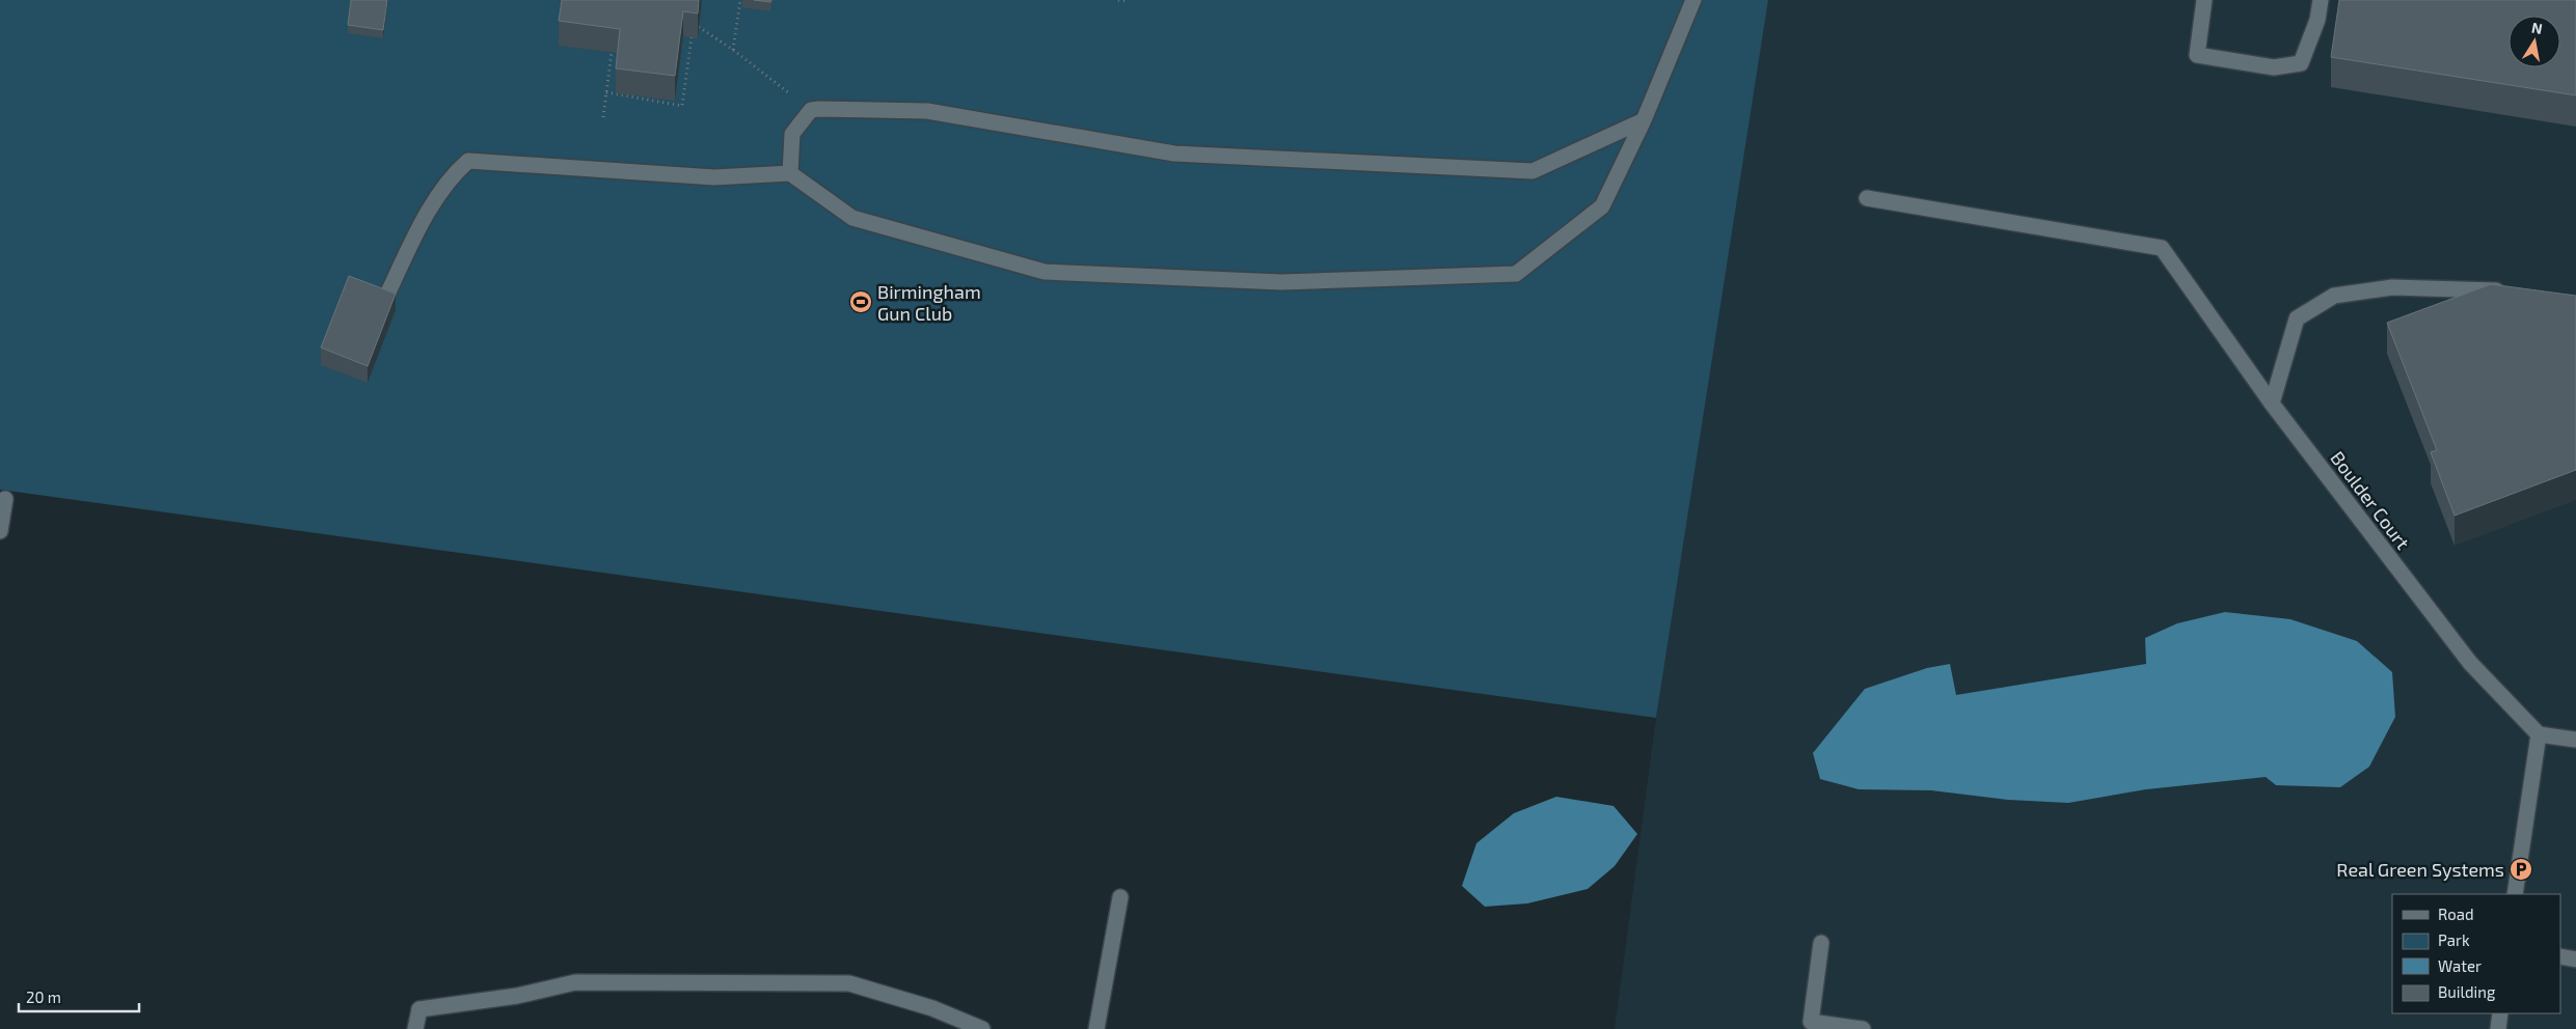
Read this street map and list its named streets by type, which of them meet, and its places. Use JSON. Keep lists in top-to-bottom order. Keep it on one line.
{"streets":{"street":["Boulder Court"]},"places":{"sports":["Birmingham Gun Club"],"parking":["Real Green Systems"]},"legend":["Road","Park","Water","Building"],"scale_bar":"20 m","north":"top"}
